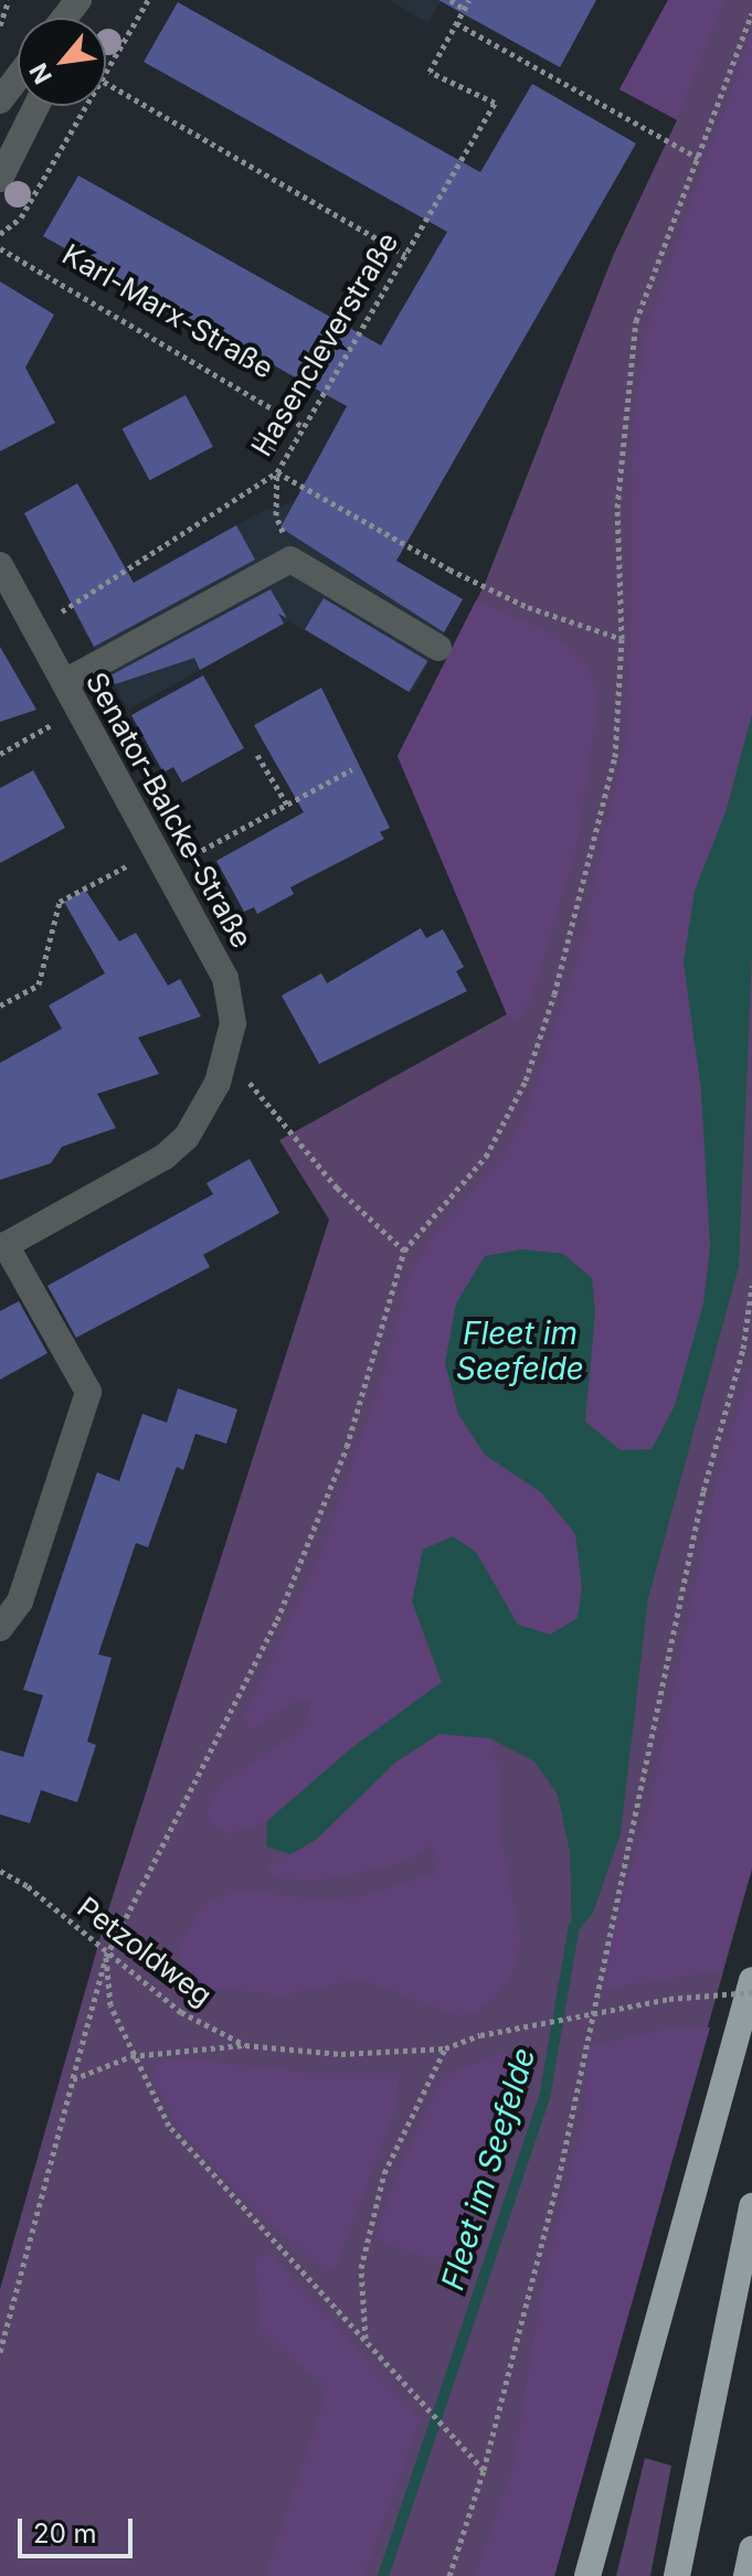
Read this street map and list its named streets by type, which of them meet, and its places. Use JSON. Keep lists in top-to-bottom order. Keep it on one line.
{"streets":{"street":["Senator-Balcke-Straße"],"path":["Karl-Marx-Straße","Hasencleverstraße","Petzoldweg"]},"crossings":[["Karl-Marx-Straße","Hasencleverstraße"],["Hasencleverstraße","Senator-Balcke-Straße"]],"water":["Fleet im Seefelde"],"scale_bar":"20 m","north":"bottom left"}
